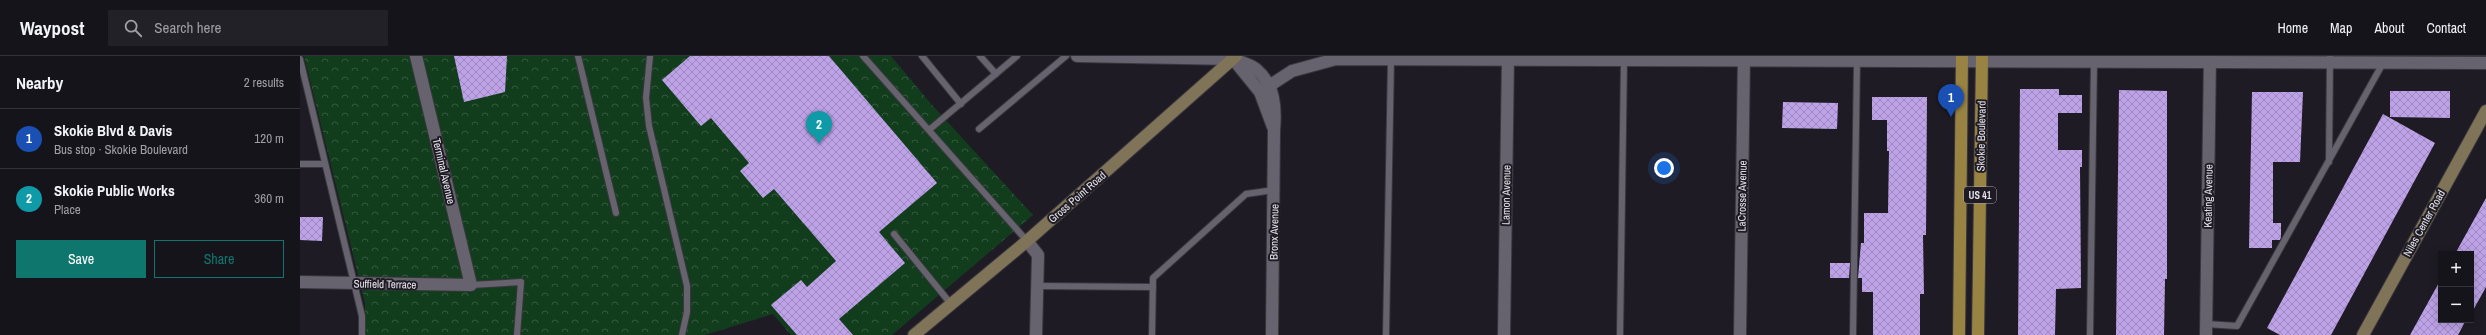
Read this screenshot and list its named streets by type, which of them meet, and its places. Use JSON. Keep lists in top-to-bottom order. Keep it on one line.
{"streets":{"main road":["Skokie Boulevard","US 41","Gross Point Road","Niles Center Road"],"street":["Terminal Avenue","Lamon Avenue","LaCrosse Avenue","Keating Avenue","Bronx Avenue","Suffield Terrace"]},"crossings":[["Terminal Avenue","Suffield Terrace"],["Gross Point Road","Bronx Avenue"]],"page":{"header":"Waypost","search":"Search here","nav":["Home","Map","About","Contact"],"heading":["Nearby","2 results"],"pins":["1","2"],"list":[{"mark":"1","name":"Skokie Blvd & Davis","note":"Bus stop · Skokie Boulevard","value":"120 m"},{"mark":"2","name":"Skokie Public Works","note":"Place","value":"360 m"}],"buttons":["Save","Share"],"map_buttons":["+","−"]}}
